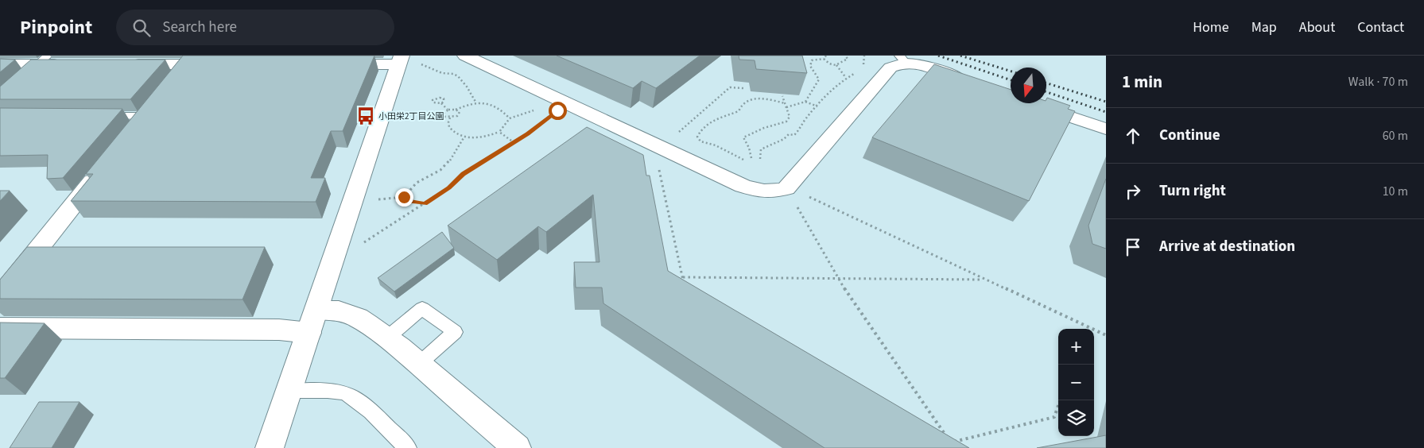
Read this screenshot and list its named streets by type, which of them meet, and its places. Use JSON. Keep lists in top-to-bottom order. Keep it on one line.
{"places":{"bus stop":["小田栄2丁目公園"]},"north":"bottom","page":{"header":"Pinpoint","search":"Search here","nav":["Home","Map","About","Contact"],"heading":["1 min","Walk · 70 m"],"list":[["Continue","60 m"],["Turn right","10 m"],"Arrive at destination"],"map_buttons":["+","−"]}}
